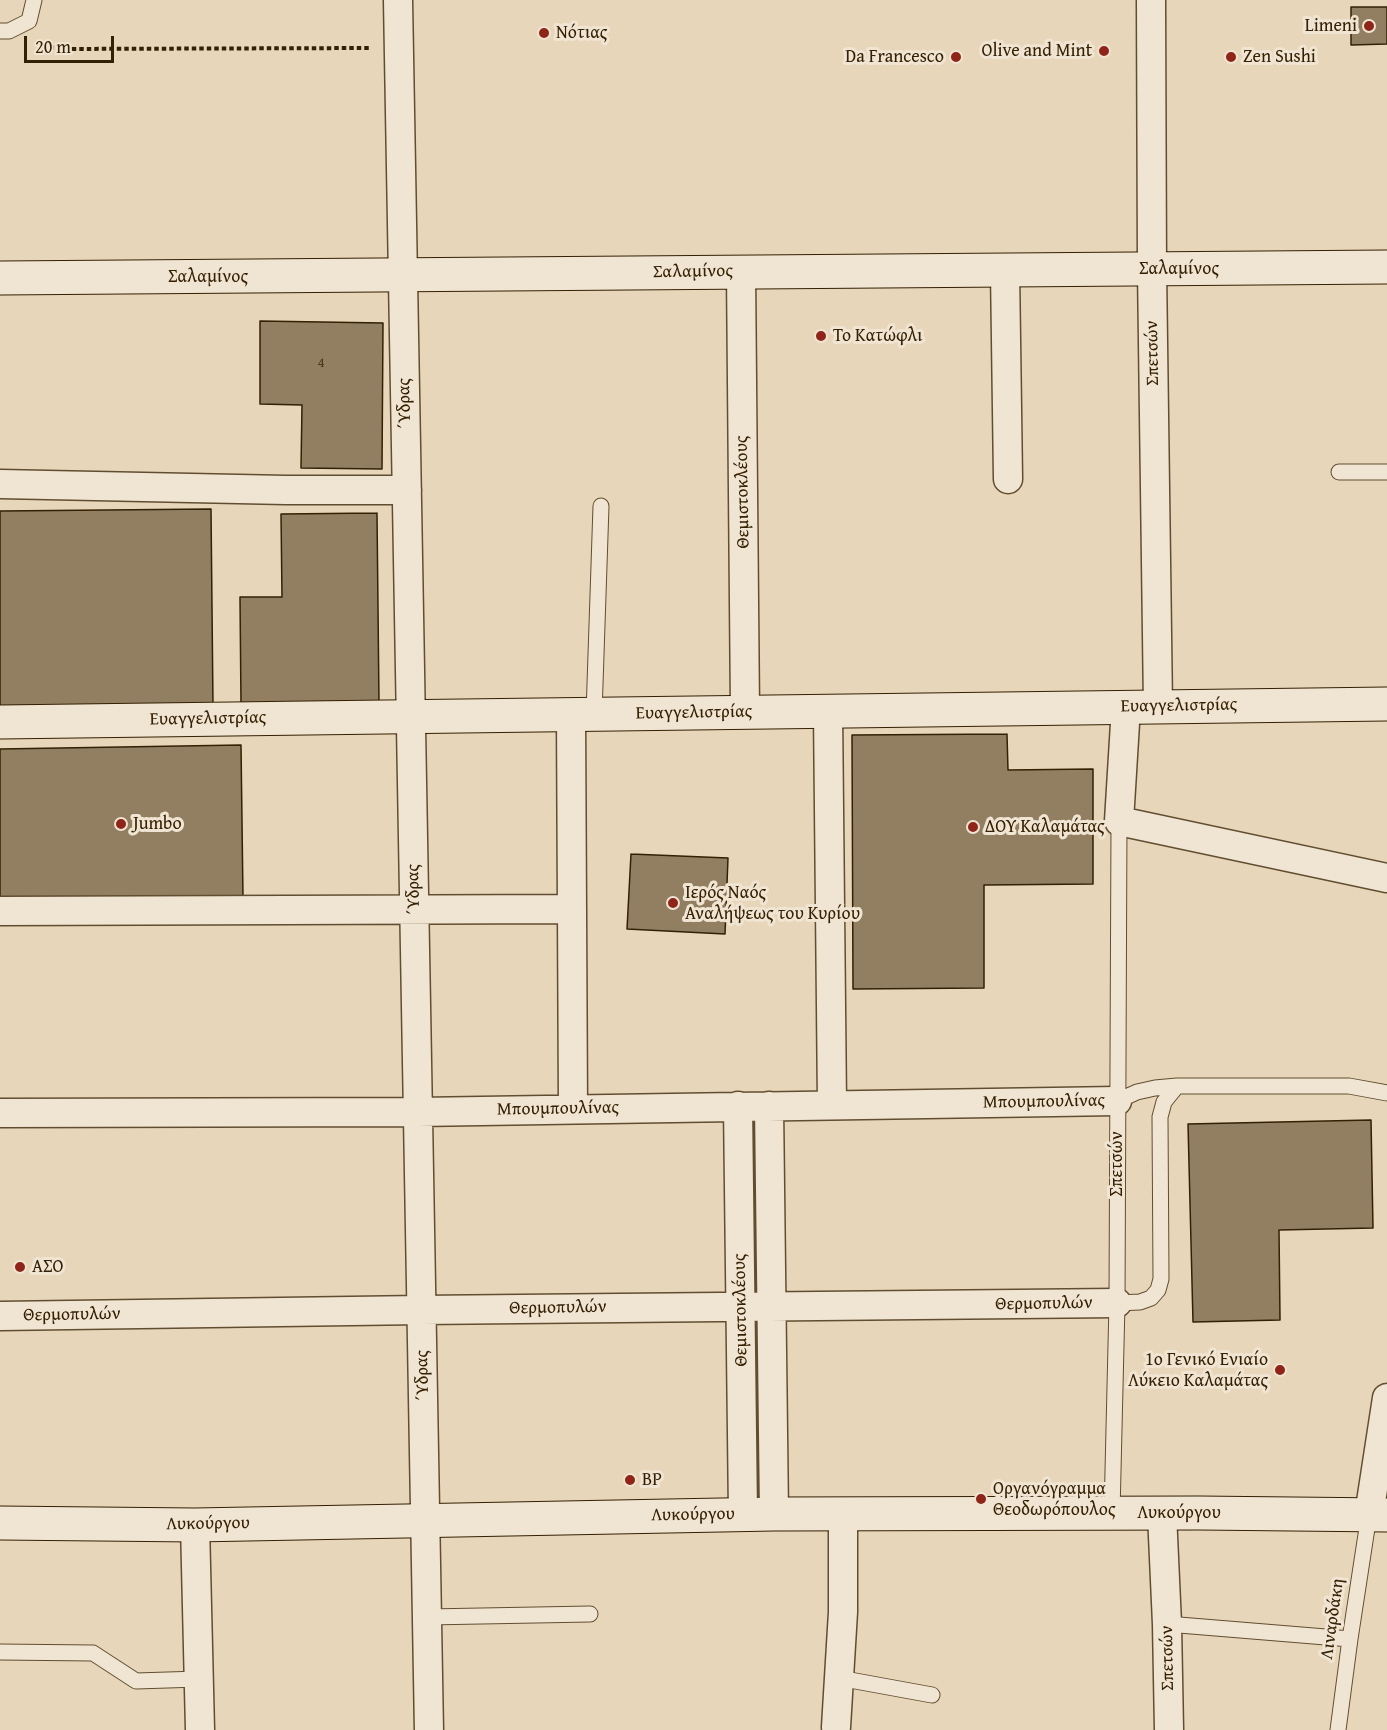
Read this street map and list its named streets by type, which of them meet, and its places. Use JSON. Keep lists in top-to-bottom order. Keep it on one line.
{"streets":{"street":["Σαλαμίνος","Σπετσών","Ύδρας","Θεμιστοκλέους","Ευαγγελιστρίας","Μπουμπουλίνας","Θερμοπυλών","Λυκούργου"],"lane":["Λιναρδάκη"]},"crossings":[["Σαλαμίνος","Σπετσών"],["Σαλαμίνος","Ύδρας"],["Σαλαμίνος","Θεμιστοκλέους"],["Σπετσών","Ευαγγελιστρίας"],["Σπετσών","Μπουμπουλίνας"],["Σπετσών","Θερμοπυλών"],["Σπετσών","Λυκούργου"],["Ύδρας","Ευαγγελιστρίας"],["Ύδρας","Μπουμπουλίνας"],["Ύδρας","Θερμοπυλών"],["Ύδρας","Λυκούργου"],["Θεμιστοκλέους","Ευαγγελιστρίας"],["Θεμιστοκλέους","Μπουμπουλίνας"],["Θεμιστοκλέους","Θερμοπυλών"],["Θεμιστοκλέους","Λυκούργου"],["Λυκούργου","Λιναρδάκη"]],"places":["Limeni","Νότιας","Olive and Mint","Da Francesco","Zen Sushi","Το Κατώφλι","Jumbo","ΔΟΥ Καλαμάτας","Ιερός Ναός Αναλήψεως του Κυρίου","ΑΣΟ","1ο Γενικό Ενιαίο Λύκειο Καλαμάτας","BP","Οργανόγραμμα Θεοδωρόπουλος"],"house_numbers":["4"],"scale_bar":"20 m"}
